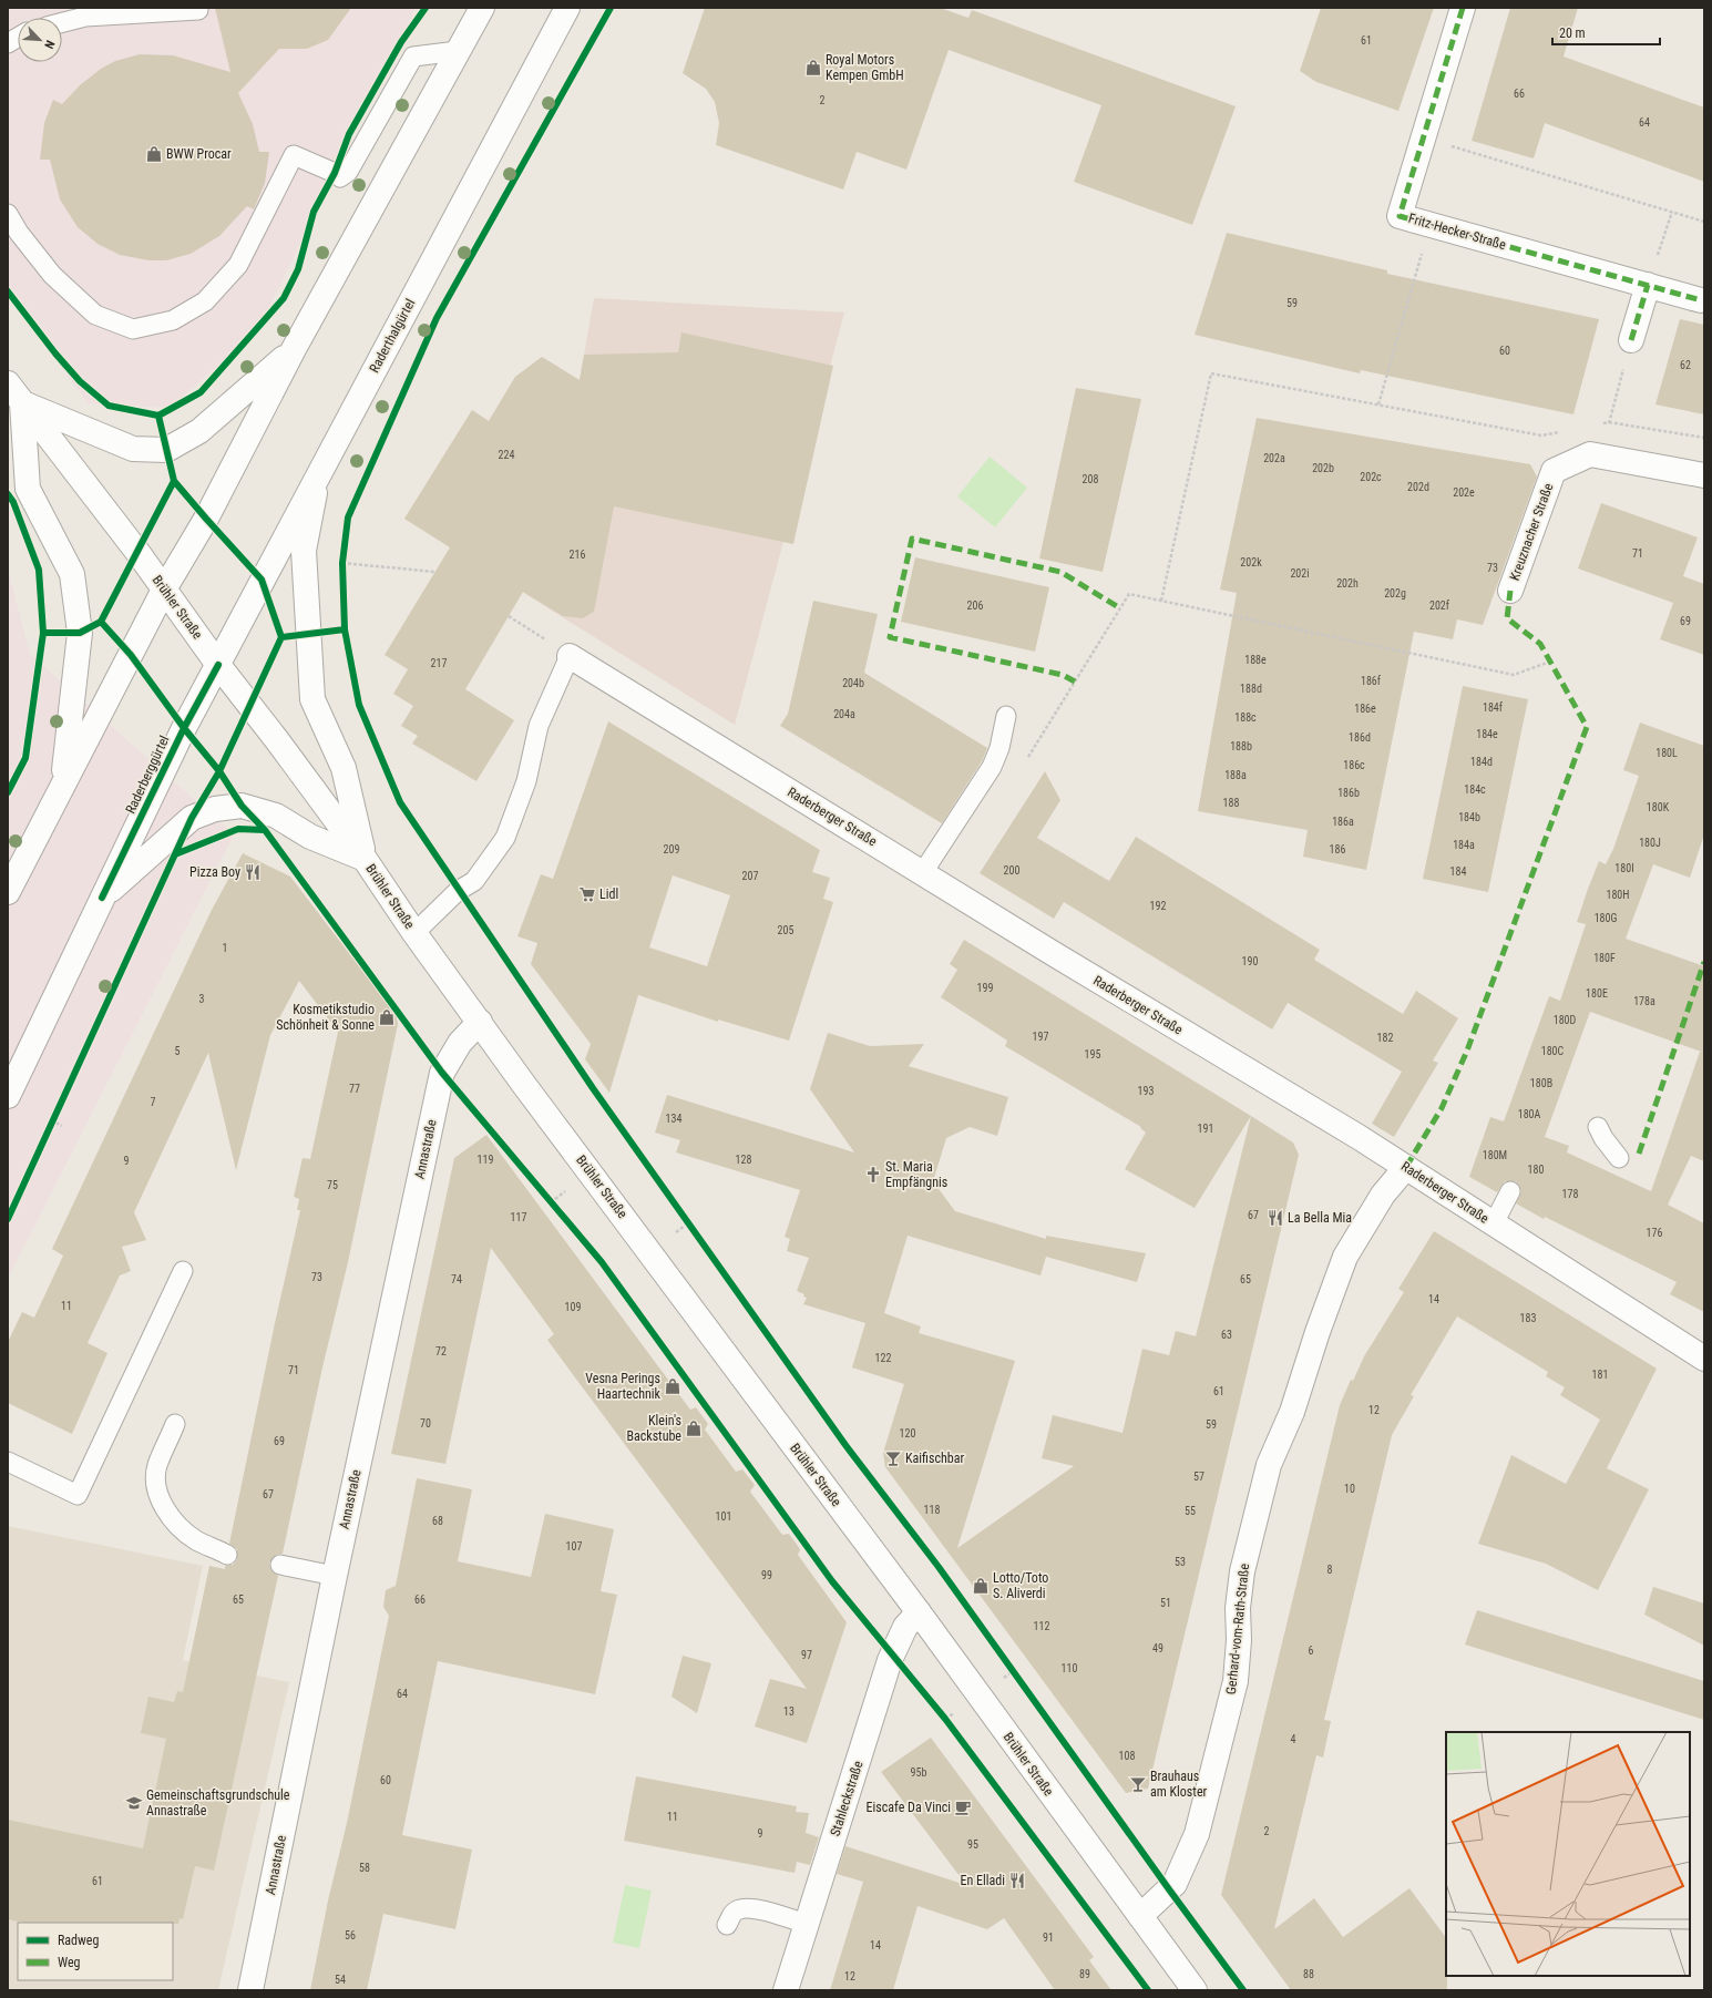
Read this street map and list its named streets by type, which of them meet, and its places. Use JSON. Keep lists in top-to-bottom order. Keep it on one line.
{"streets":{"street":["Fritz-Hecker-Straße","Raderthalgürtel","Kreuznacher Straße","Brühler Straße","Raderberggürtel","Raderberger Straße","Annastraße","Gerhard-vom-Rath-Straße","Stahleckstraße"]},"crossings":[["Raderthalgürtel","Brühler Straße"],["Raderthalgürtel","Raderberggürtel"],["Brühler Straße","Raderberggürtel"],["Brühler Straße","Annastraße"],["Brühler Straße","Gerhard-vom-Rath-Straße"],["Brühler Straße","Stahleckstraße"],["Raderberger Straße","Gerhard-vom-Rath-Straße"]],"places":{"shop":["Royal Motors Kempen GmbH","BWW Procar","Kosmetikstudio Schönheit & Sonne","Vesna Perings Haartechnik","Klein's Backstube","Lotto/Toto S. Aliverdi"],"restaurant":["Pizza Boy","La Bella Mia","En Elladi"],"supermarket":["Lidl"],"church":["St. Maria Empfängnis"],"bar":["Kaifischbar","Brauhaus am Kloster"],"school or university":["Gemeinschaftsgrundschule Annastraße"],"cafe":["Eiscafe Da Vinci"]},"house_numbers":["61","66","2","64","59","60","62","224","202a","202b","202c","208","202d","202e","71","216","202k","73","202i","202h","202g","206","202f","69","188e","217","186f","204b","188d","184f","186e","204a","188c","184e","186d","188b","180L","184d","186c","188a","184c","186b","188","180K","184b","186a","180J","184a","209","186","180I","200","184","207","180H","192","180G","205","1","180F","190","199","180E","3","178a","180D","197","182","5","180C","195","180B","77","193","7","180A","134","191","180M","119","128","9","180","75","178","67","117","176","73","74","65","14","11","109","183","63","72","122","71","181","61","12","70","59","120","69","57","10","67","118","55","101","68","107","53","8","99","65","66","51","112","49","6","97","110","64","13","4","108","95b","60","11","2","9","95","58","61","56","91","14","89","88","12","54"],"legend":["Radweg","Weg"],"scale_bar":"20 m","north":"bottom right"}
